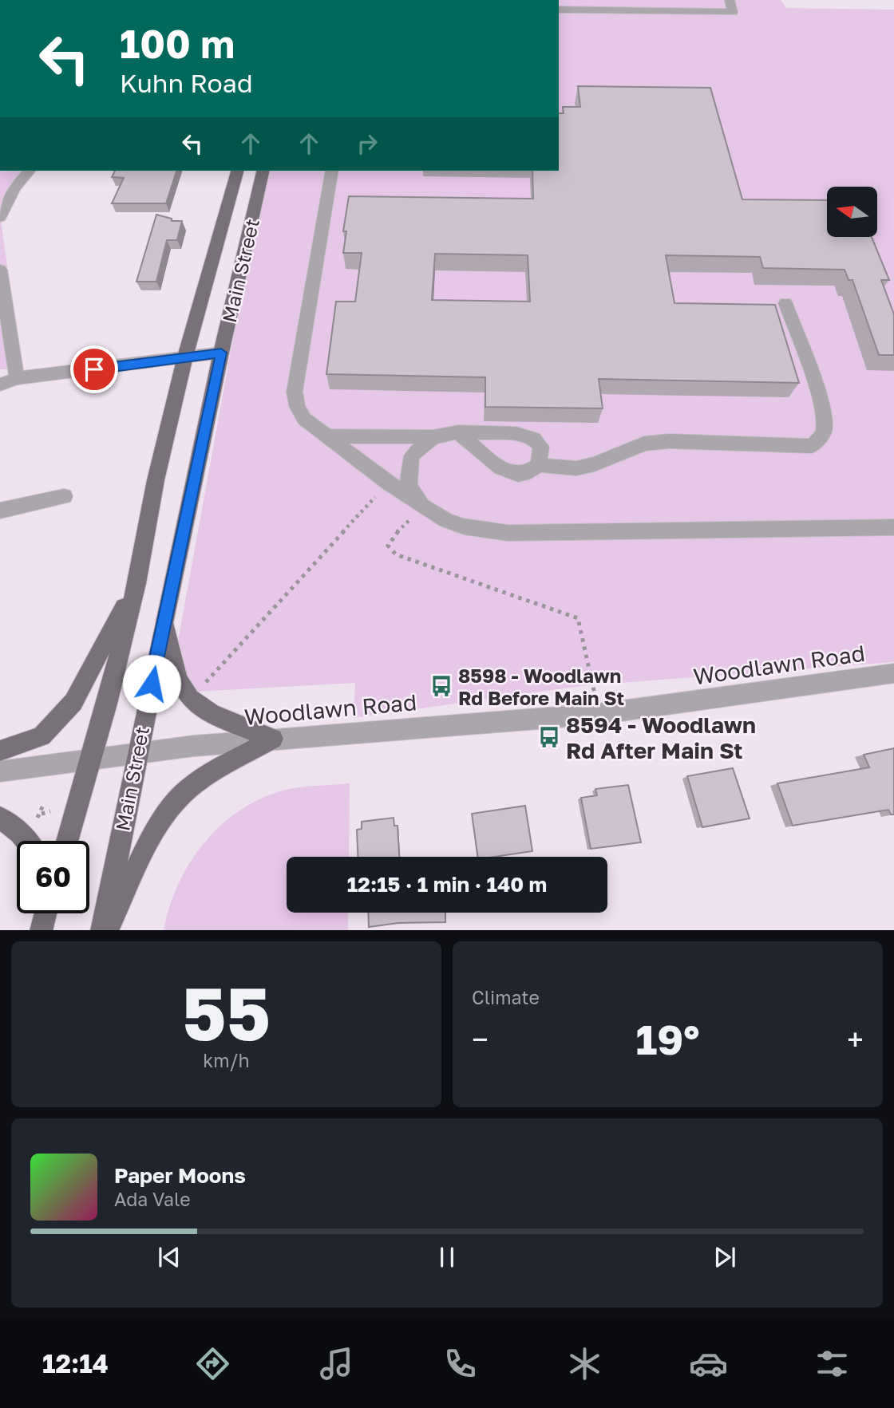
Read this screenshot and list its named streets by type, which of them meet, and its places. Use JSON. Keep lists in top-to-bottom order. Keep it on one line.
{"streets":{"main road":["Main Street"],"street":["Woodlawn Road"]},"crossings":[["Main Street","Woodlawn Road"]],"places":{"bus stop":["8598 - Woodlawn Rd Before Main St","8594 - Woodlawn Rd After Main St"]},"north":"left","page":{"turn":["100 m","Kuhn Road"],"limit":"60","trip":"12:15 · 1 min · 140 m","tile":[["55","km/h"],"Climate"],"heat":["−","19°","+"],"song":["Paper Moons","Ada Vale"],"tabs":"12:14"}}
